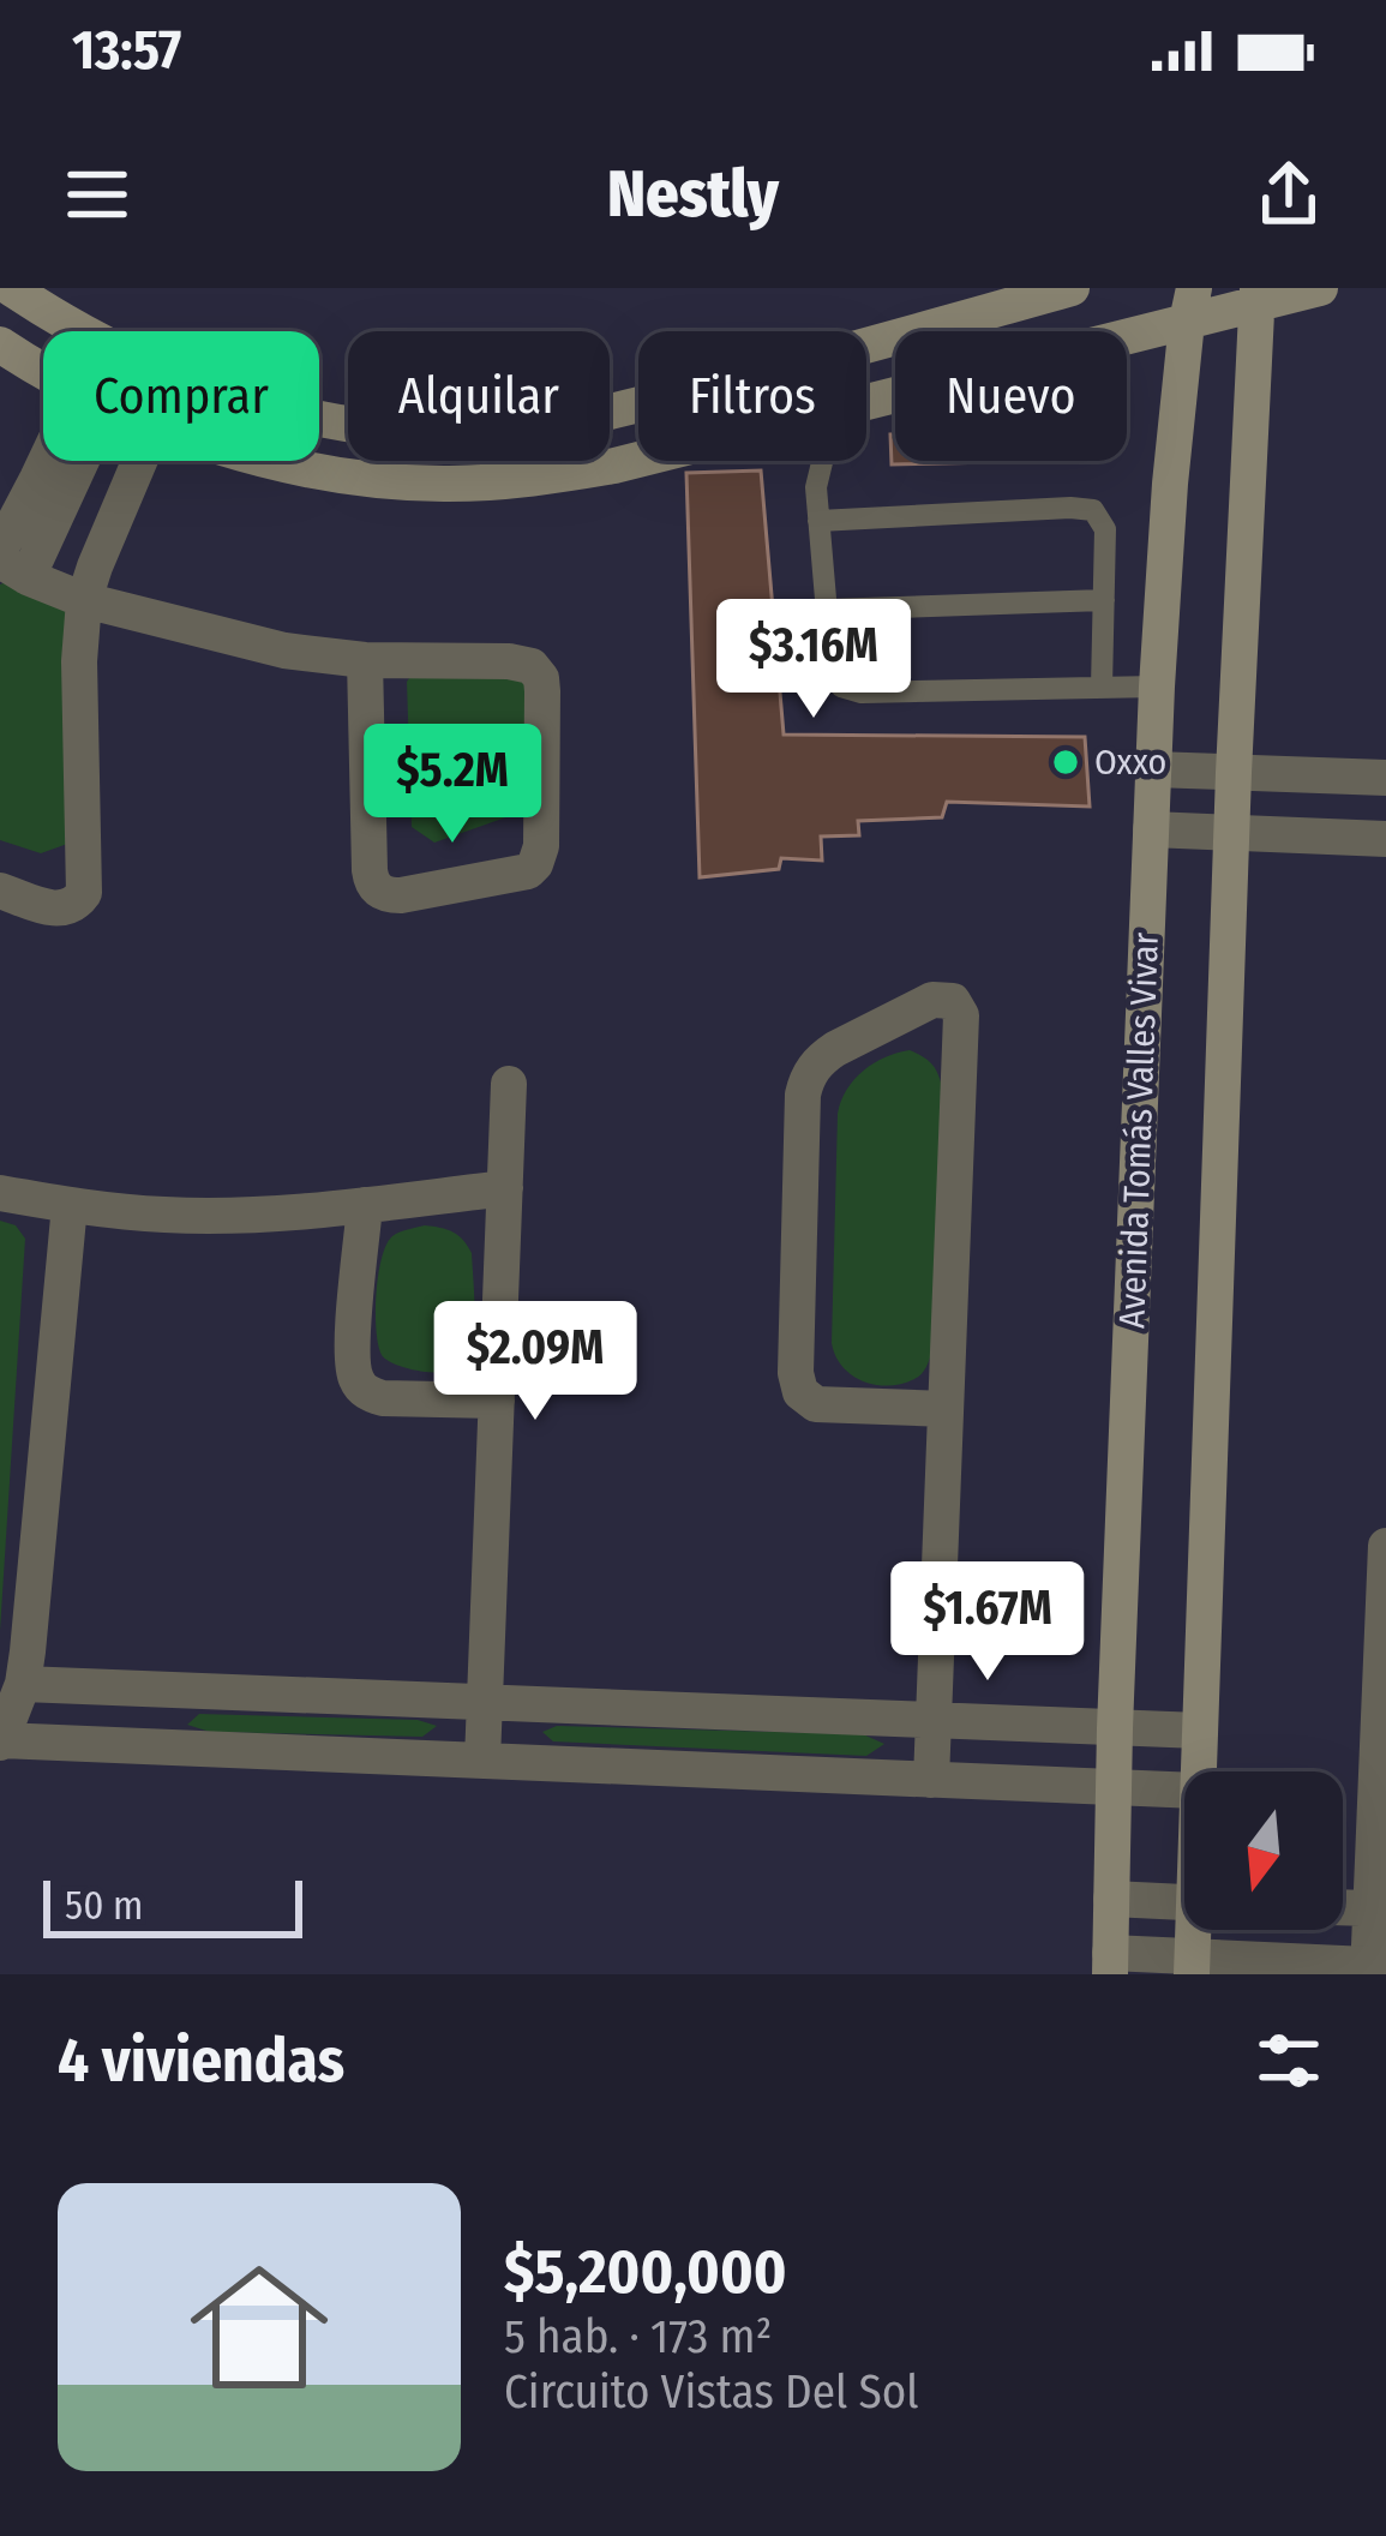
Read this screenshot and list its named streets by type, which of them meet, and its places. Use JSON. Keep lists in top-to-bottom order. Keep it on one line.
{"streets":{"main road":["Avenida Tomás Valles Vivar"]},"places":["Oxxo"],"scale_bar":"50 m","north":"bottom","page":{"status":"13:57","header":"Nestly","chip":["Comprar","Alquilar","Filtros","Nuevo"],"price":["$3.16M","$5.2M","$2.09M","$1.67M"],"scale":"50 m","heading":"4 viviendas","list":[{"name":"$5,200,000","note":"5 hab. · 173 m² · Circuito Vistas Del Sol"}]}}
